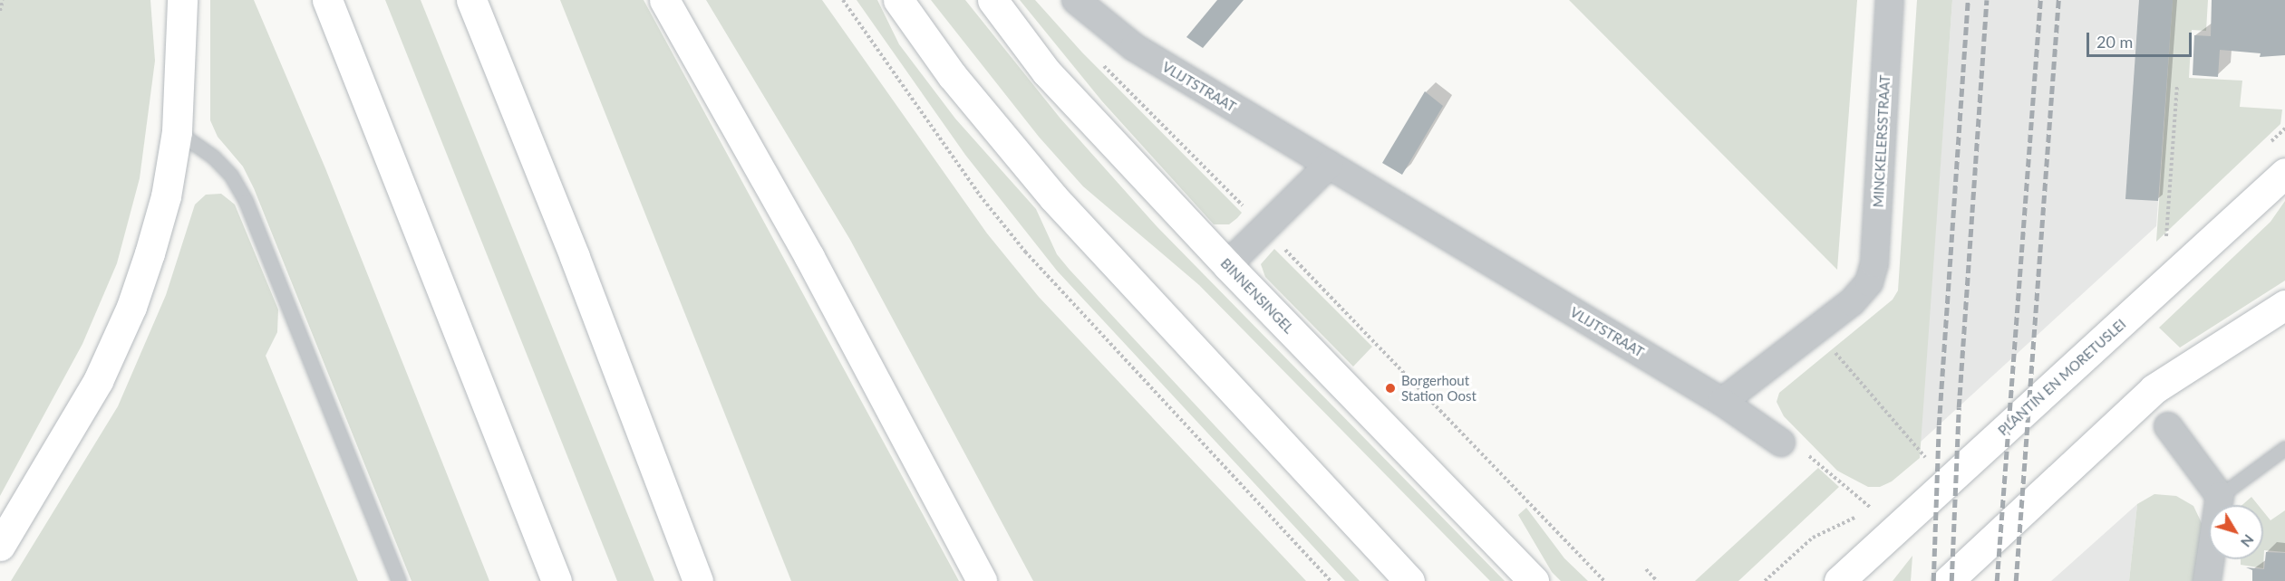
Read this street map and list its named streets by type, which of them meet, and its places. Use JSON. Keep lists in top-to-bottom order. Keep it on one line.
{"streets":{"main road":["BINNENSINGEL","PLANTIN EN MORETUSLEI"],"street":["VLIJTSTRAAT","MINCKELERSSTRAAT"]},"places":["Borgerhout Station Oost"],"scale_bar":"20 m","north":"bottom right"}
